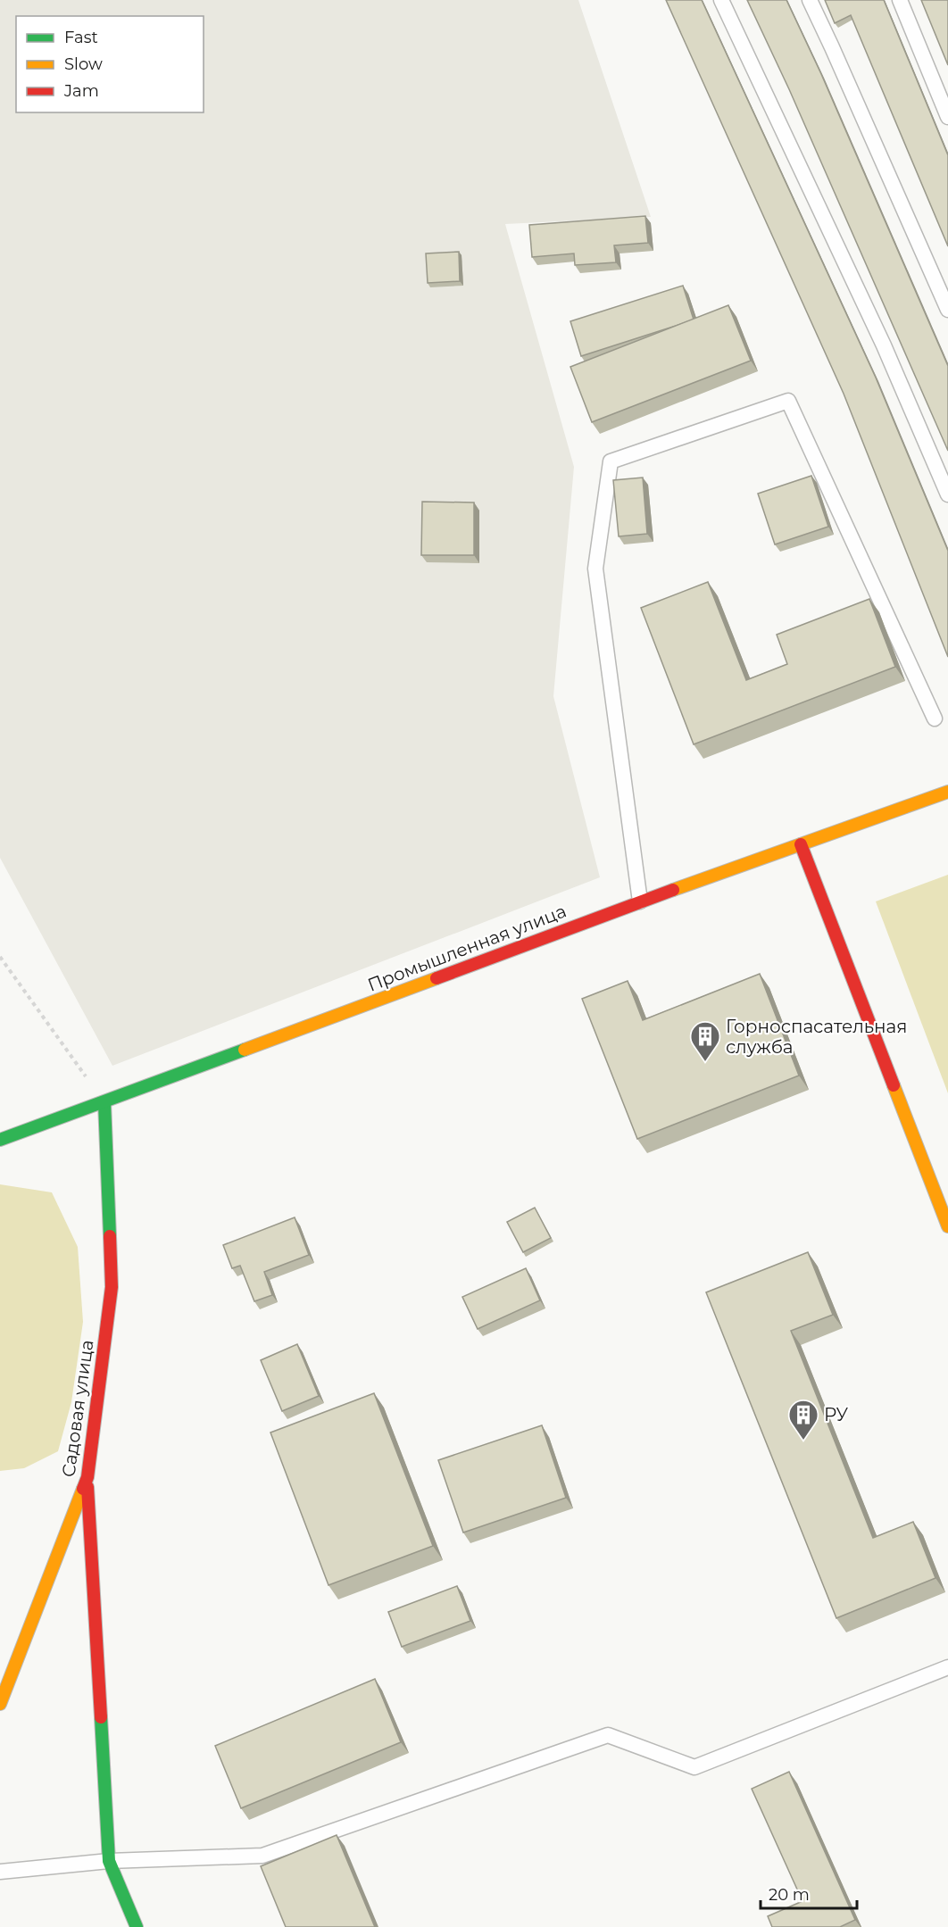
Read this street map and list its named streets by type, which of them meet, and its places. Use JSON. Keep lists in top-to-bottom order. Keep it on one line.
{"streets":{"street":["Промышленная улица","Садовая улица"]},"crossings":[["Промышленная улица","Садовая улица"]],"places":{"building":["Горноспасательная служба","РУ"]},"legend":["Fast","Slow","Jam"],"scale_bar":"20 m"}
